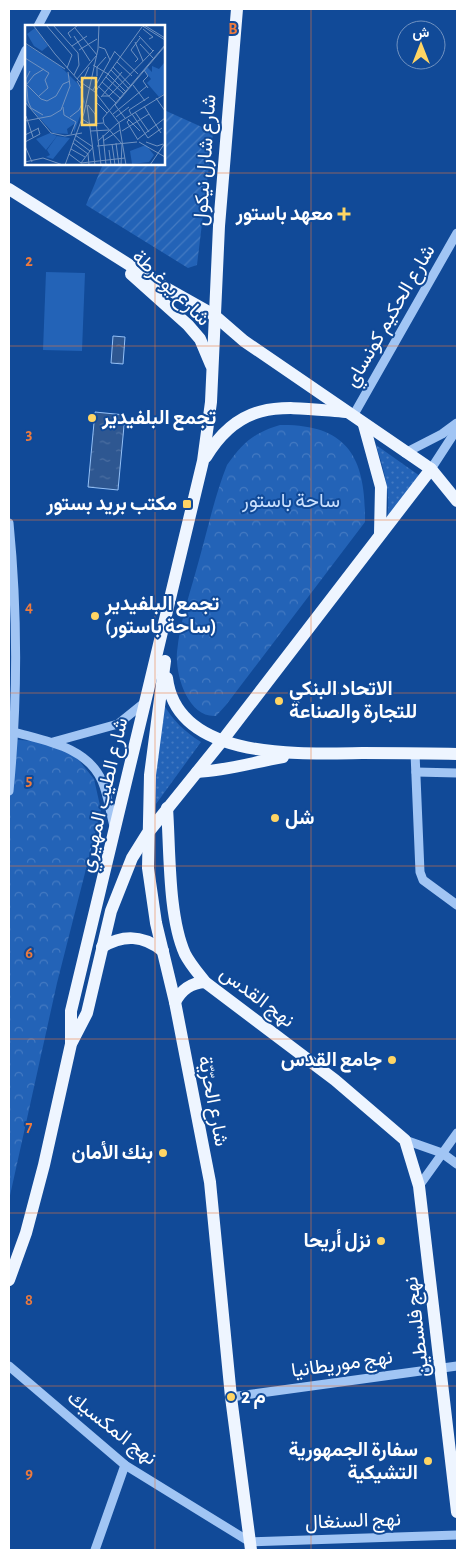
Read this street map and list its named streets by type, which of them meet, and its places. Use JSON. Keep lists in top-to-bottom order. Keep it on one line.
{"streets":{"main road":["شارع شارل نيكول","شارع يوغرطة","شارع الطيب المهيري","نهج القدس","شارع الحرّيّة","نهج فلسطين"],"street":["شارع الحكيم كونساي","نهج موريطانيا","نهج المكسيك","نهج السنغال"]},"crossings":[["شارع شارل نيكول","شارع يوغرطة"],["شارع شارل نيكول","شارع الطيب المهيري"],["شارع يوغرطة","شارع الحكيم كونساي"],["شارع يوغرطة","شارع الطيب المهيري"],["نهج القدس","نهج فلسطين"],["شارع الحرّيّة","نهج موريطانيا"],["شارع الحرّيّة","نهج المكسيك"],["شارع الحرّيّة","نهج السنغال"],["نهج فلسطين","نهج موريطانيا"],["نهج المكسيك","نهج السنغال"]],"parks":["ساحة باستور"],"places":{"health":["معهد باستور"],"other":["تجمع البلفيدير","تجمع البلفيدير (ساحة باستور)","الاتحاد البنكي للتجارة والصناعة","شل","جامع القدس","بنك الأمان","نزل أريحا","2 م","سفارة الجمهورية التشيكية"],"transit":["مكتب بريد بستور"]},"north":"top","grid":{"columns":["B"],"rows":["2","3","4","5","6","7","8","9"]}}
